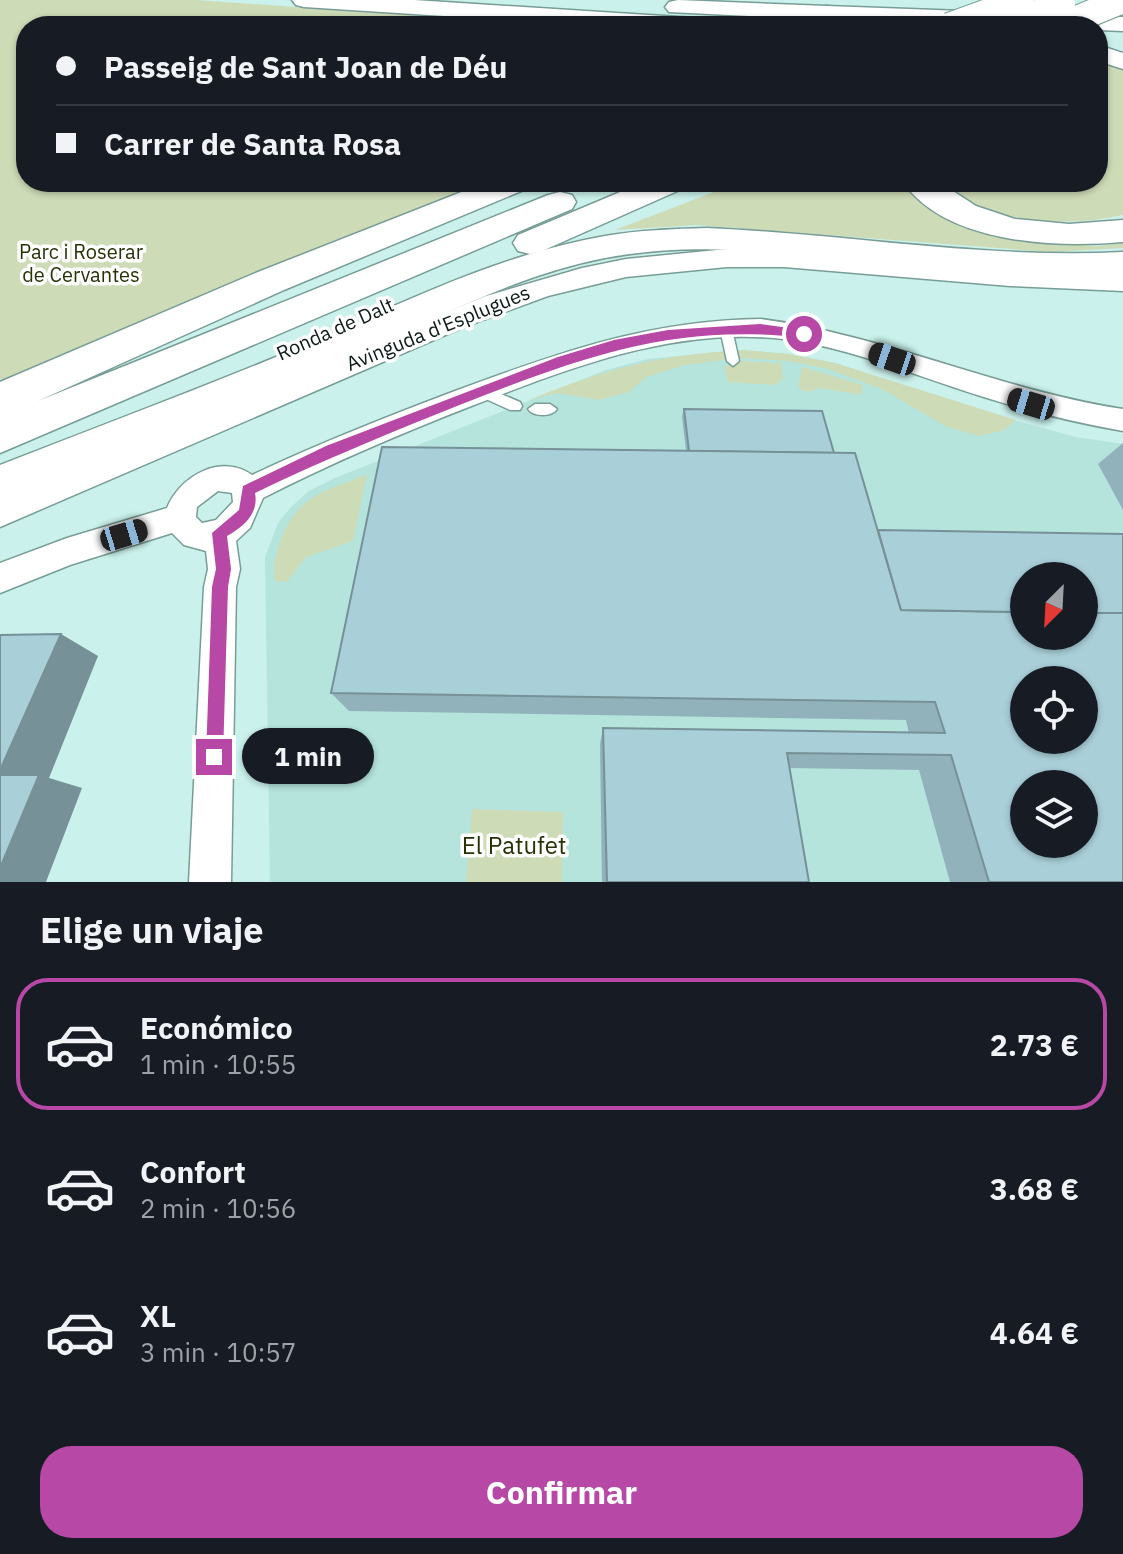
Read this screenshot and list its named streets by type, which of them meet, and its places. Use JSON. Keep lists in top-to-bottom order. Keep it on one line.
{"streets":{"highway":["Ronda de Dalt"],"street":["Avinguda d'Esplugues"]},"parks":["Parc i Roserar de Cervantes","El Patufet"],"north":"bottom left","page":{"banner":["Passeig de Sant Joan de Déu","Carrer de Santa Rosa"],"bubble":"1 min","heading":"Elige un viaje","list":[{"name":"Económico","note":"1 min · 10:55","value":"2.73 €"},{"name":"Confort","note":"2 min · 10:56","value":"3.68 €"},{"name":"XL","note":"3 min · 10:57","value":"4.64 €"}],"buttons":"Confirmar"}}
